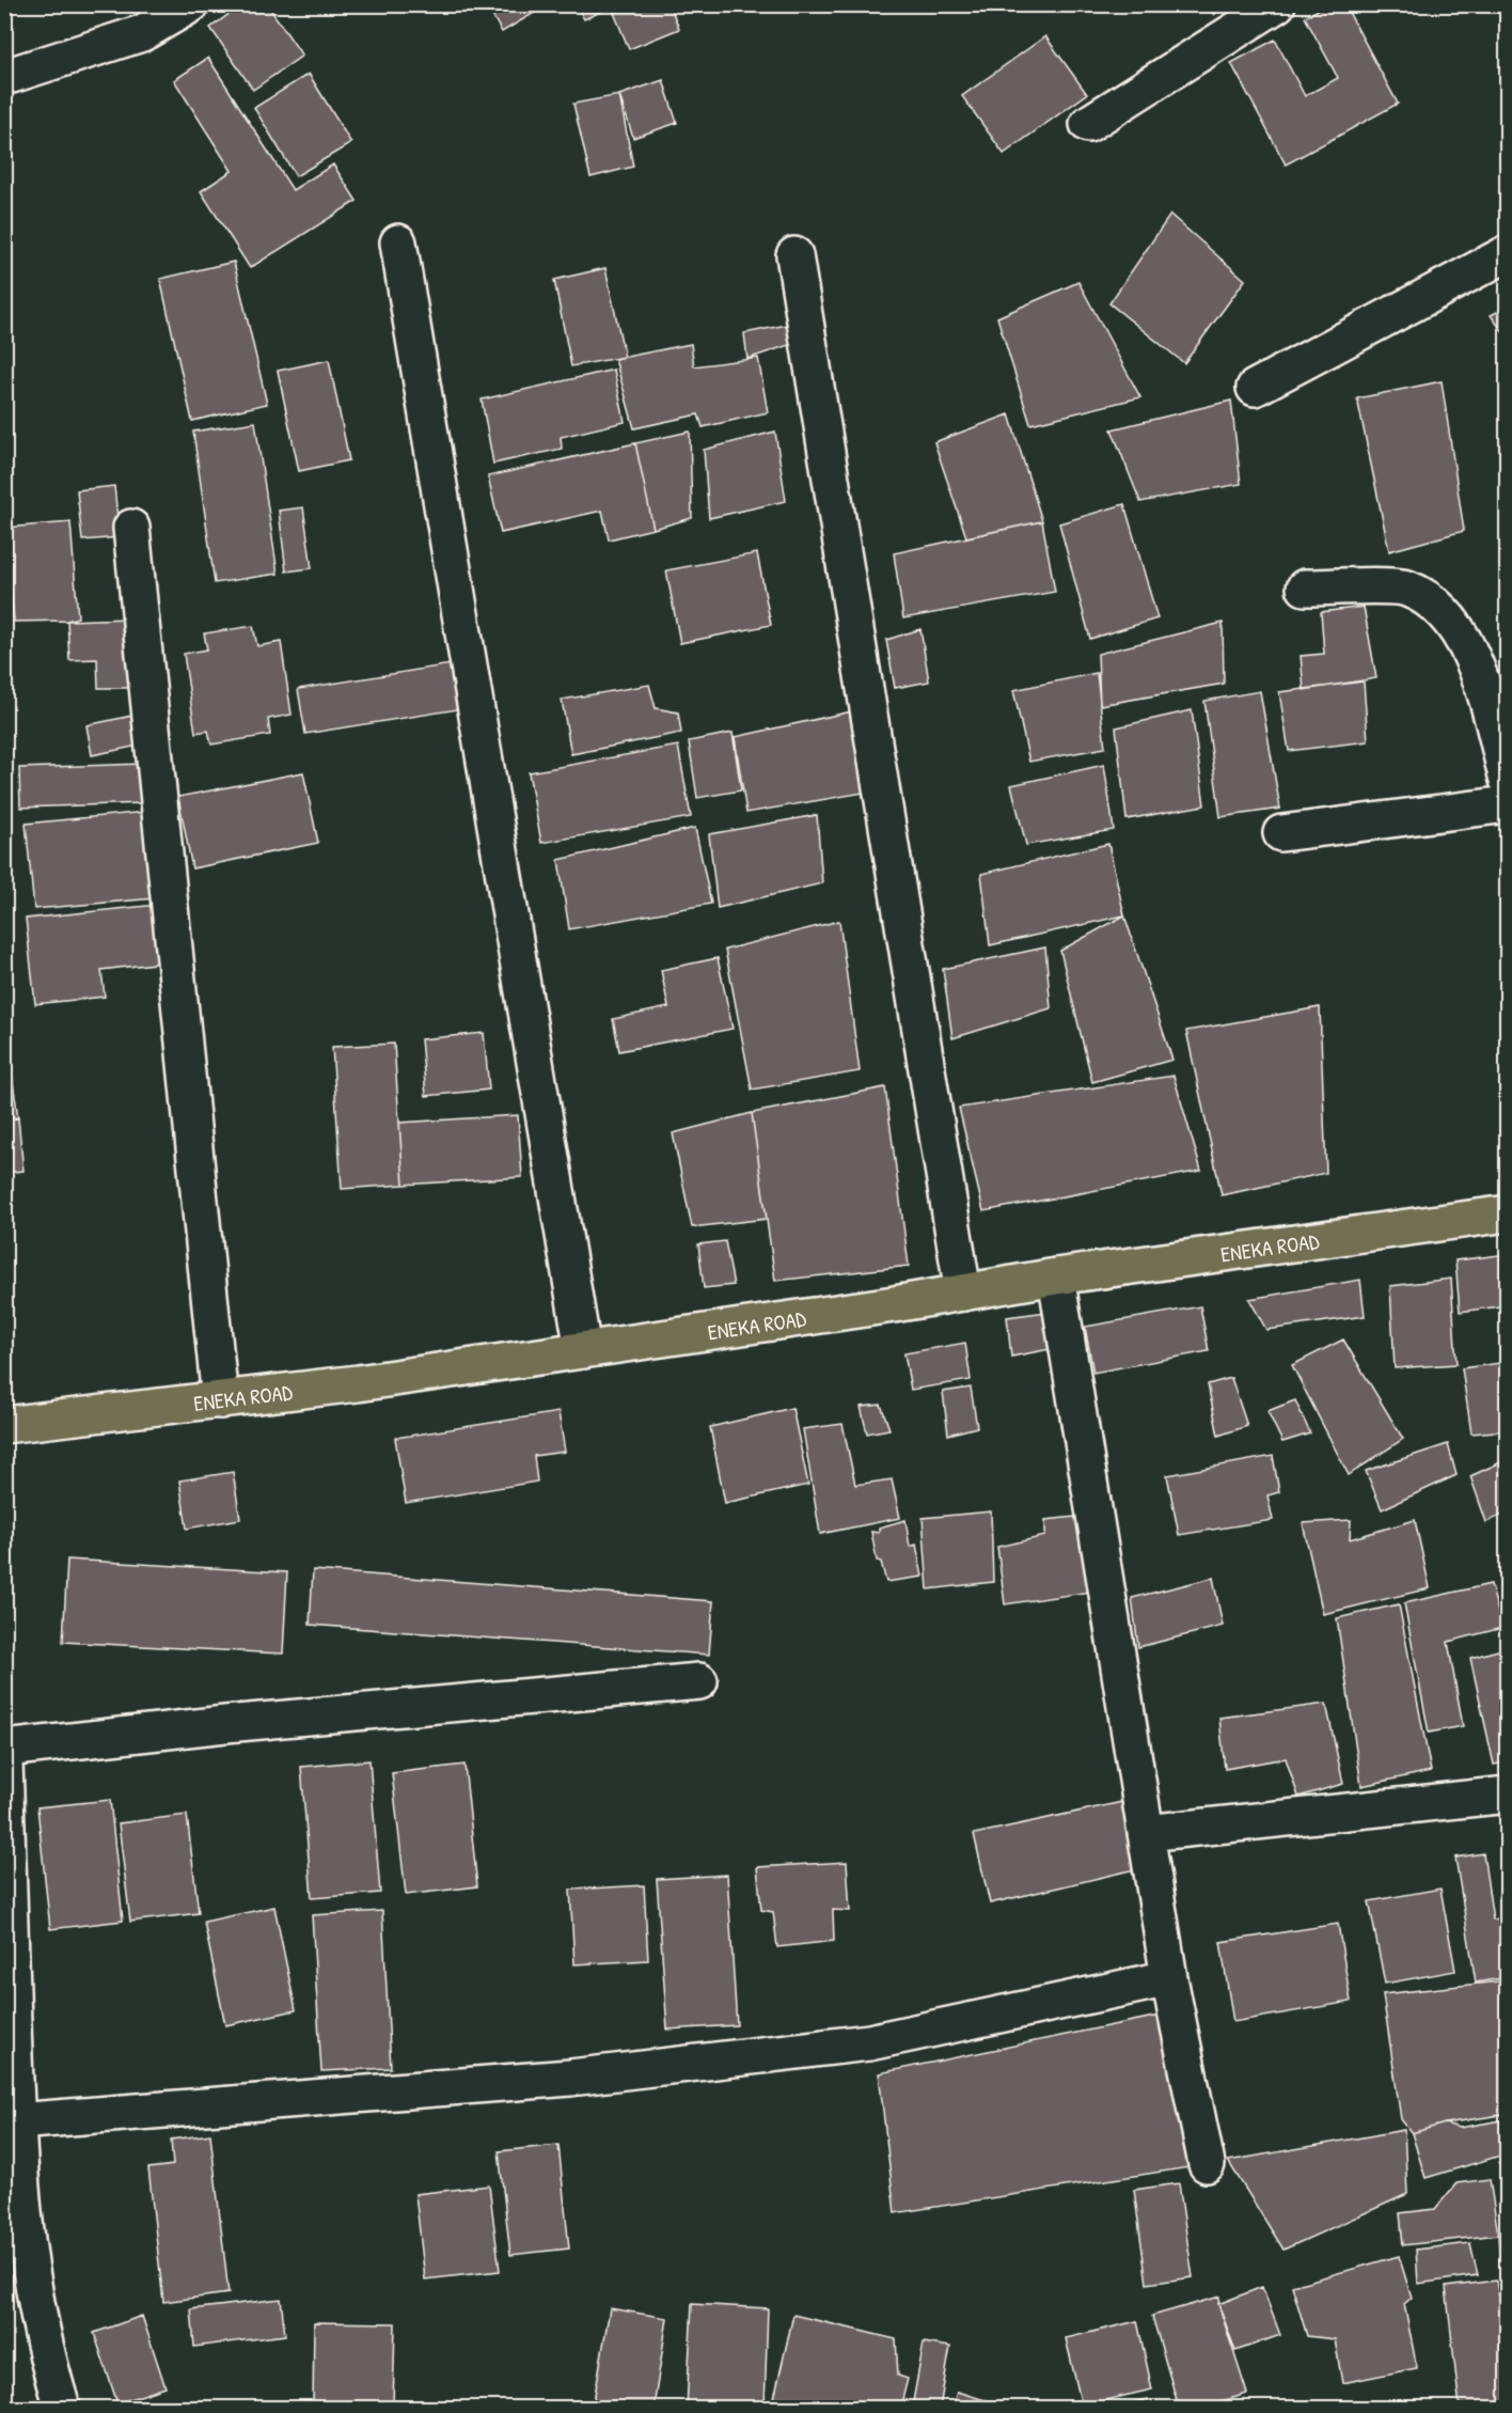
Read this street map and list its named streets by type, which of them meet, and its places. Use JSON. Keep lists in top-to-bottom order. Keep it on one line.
{"streets":{"main road":["ENEKA ROAD"]}}
